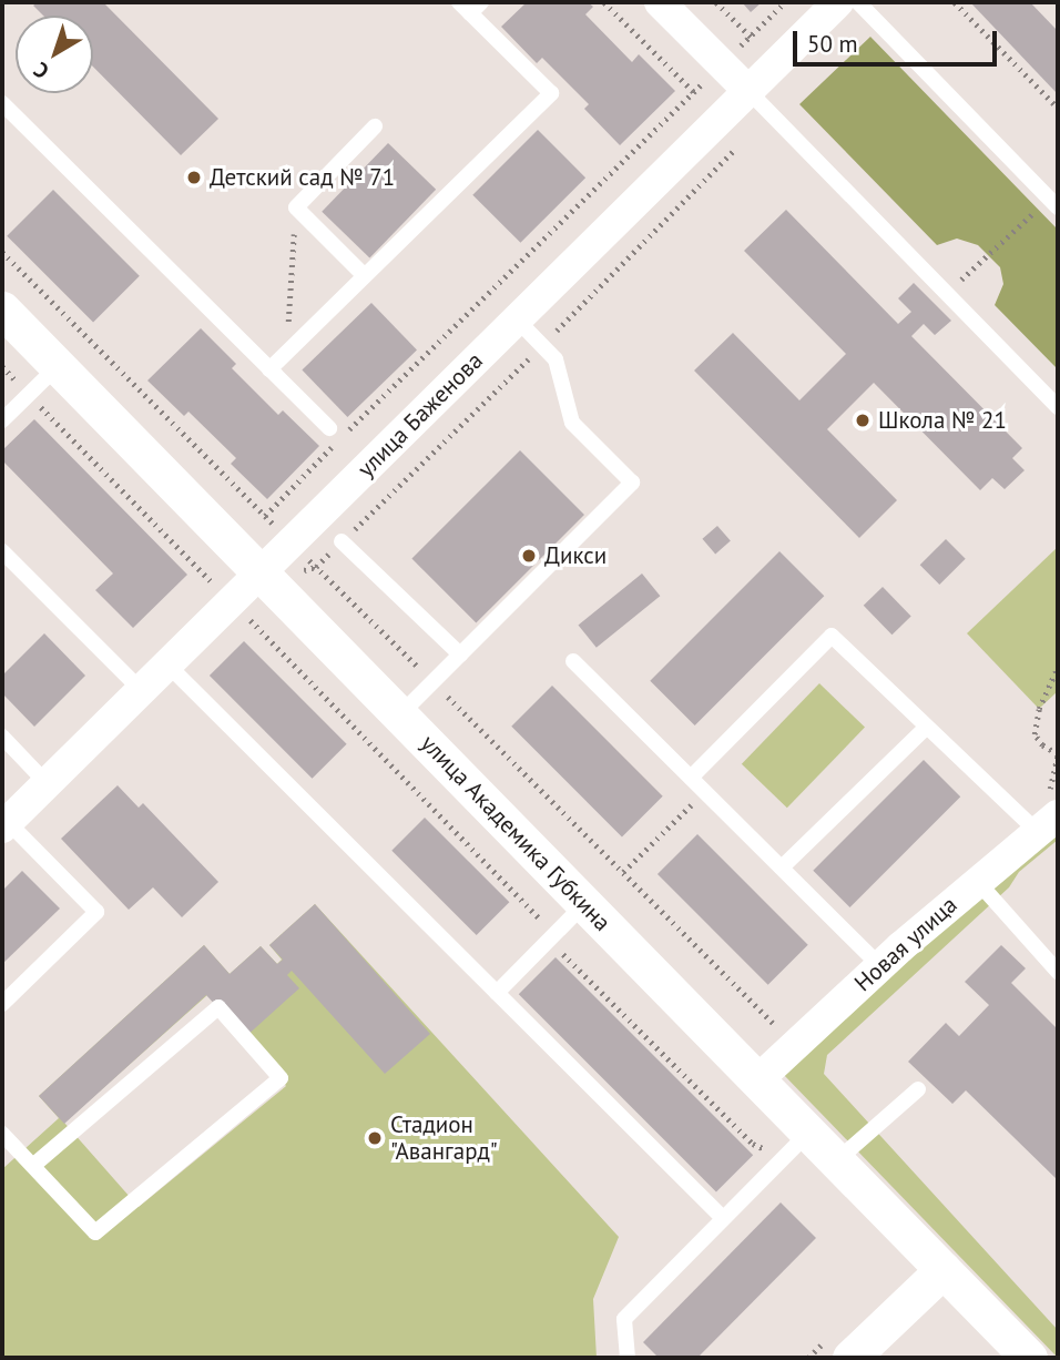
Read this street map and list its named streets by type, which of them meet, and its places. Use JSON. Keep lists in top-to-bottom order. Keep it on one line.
{"streets":{"street":["улица Баженова","улица Академика Губкина","Новая улица"]},"crossings":[["улица Баженова","улица Академика Губкина"],["улица Академика Губкина","Новая улица"]],"places":["Детский сад № 71","Школа № 21","Дикси","Стадион \"Авангард\""],"scale_bar":"50 m","north":"bottom left"}
